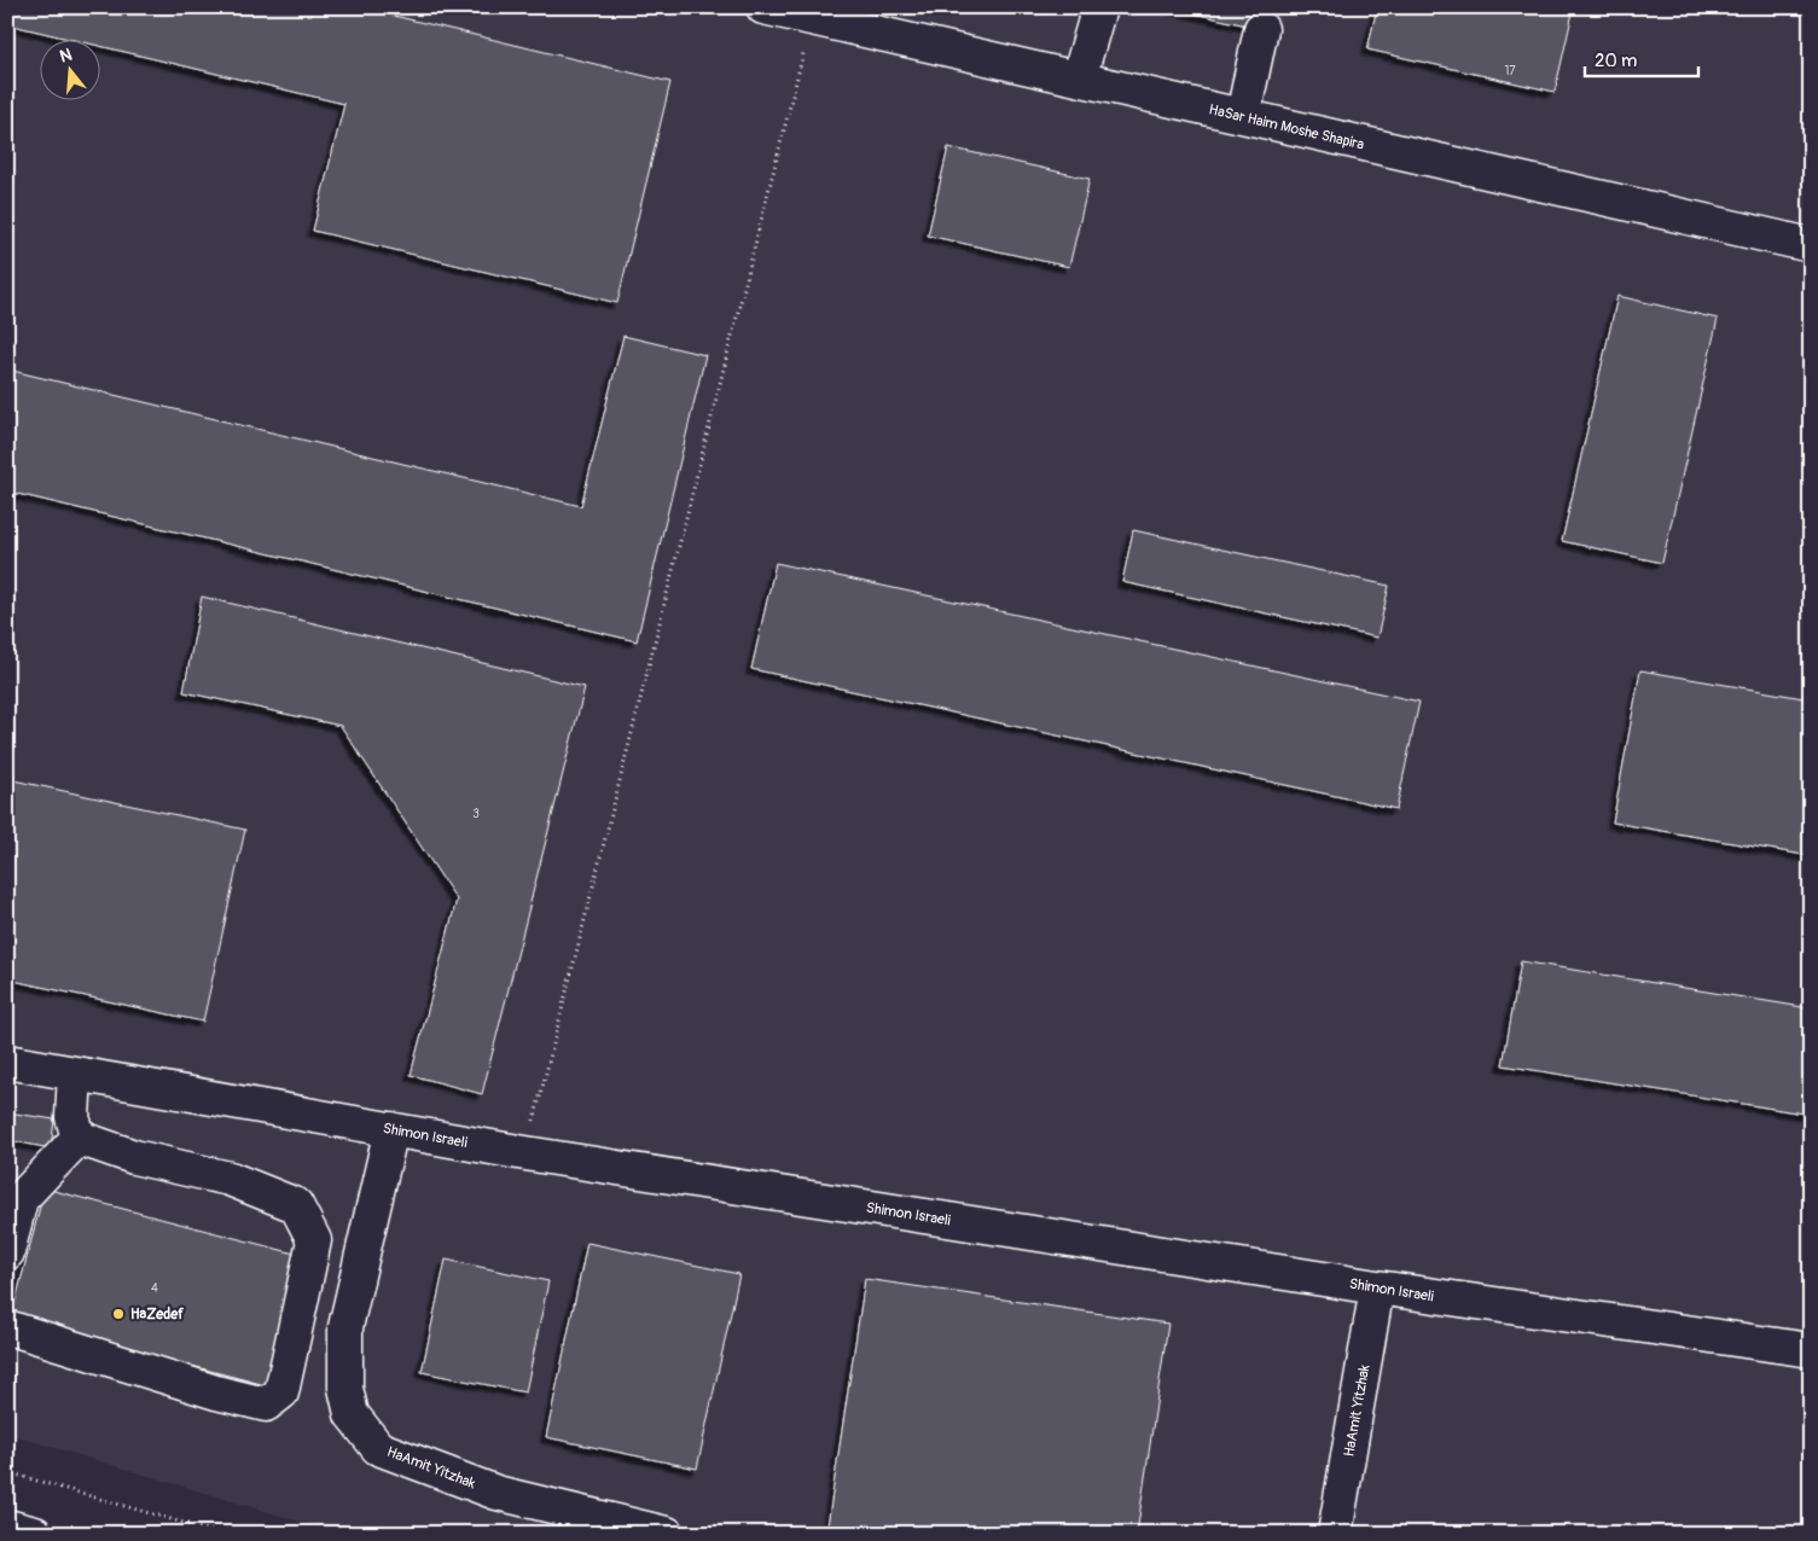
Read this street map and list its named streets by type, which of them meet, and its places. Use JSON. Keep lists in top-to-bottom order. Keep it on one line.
{"streets":{"street":["HaSar Haim Moshe Shapira","Shimon Israeli","HaAmit Yitzhak"]},"crossings":[["Shimon Israeli","HaAmit Yitzhak"]],"places":["HaZedef"],"house_numbers":["17","3","4"],"scale_bar":"20 m","north":"top"}
